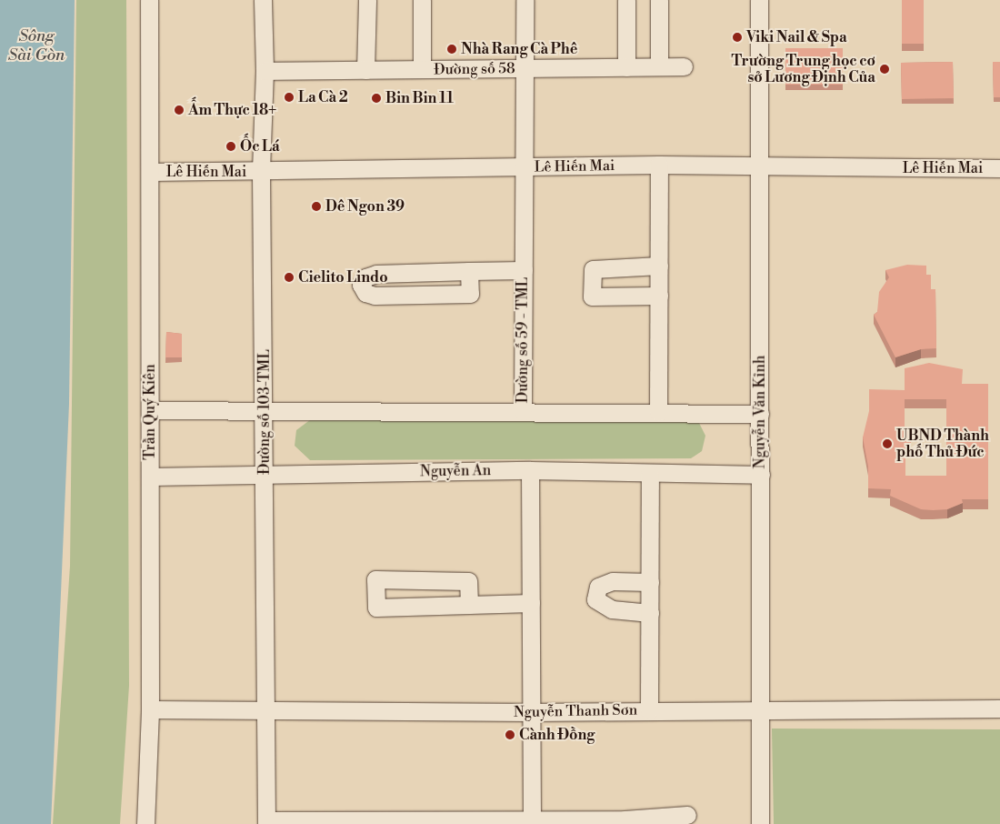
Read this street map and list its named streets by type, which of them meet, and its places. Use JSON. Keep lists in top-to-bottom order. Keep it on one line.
{"streets":{"street":["Đường số 58","Lê Hiến Mai","Dường số 59 - TML","Trần Quý Kiên","Đường số 103-TML","Nguyễn Văn Kỉnh","Nguyễn An","Nguyễn Thanh Sơn"]},"crossings":[["Đường số 58","Dường số 59 - TML"],["Đường số 58","Đường số 103-TML"],["Lê Hiến Mai","Dường số 59 - TML"],["Lê Hiến Mai","Trần Quý Kiên"],["Lê Hiến Mai","Đường số 103-TML"],["Lê Hiến Mai","Nguyễn Văn Kỉnh"],["Trần Quý Kiên","Nguyễn An"],["Trần Quý Kiên","Nguyễn Thanh Sơn"],["Đường số 103-TML","Nguyễn An"],["Đường số 103-TML","Nguyễn Thanh Sơn"],["Nguyễn Văn Kỉnh","Nguyễn An"],["Nguyễn Văn Kỉnh","Nguyễn Thanh Sơn"]],"water":["Sông Sài Gòn"],"places":["Viki Nail & Spa","Nhà Rang Cà Phê","Trường Trung học cơ sở Lương Định Của","La Cà 2","Bin Bin 11","Ấm Thực 18+","Ốc Lá","Dê Ngon 39","Cielito Lindo","UBND Thành phố Thủ Đức","Cành Đồng"]}
